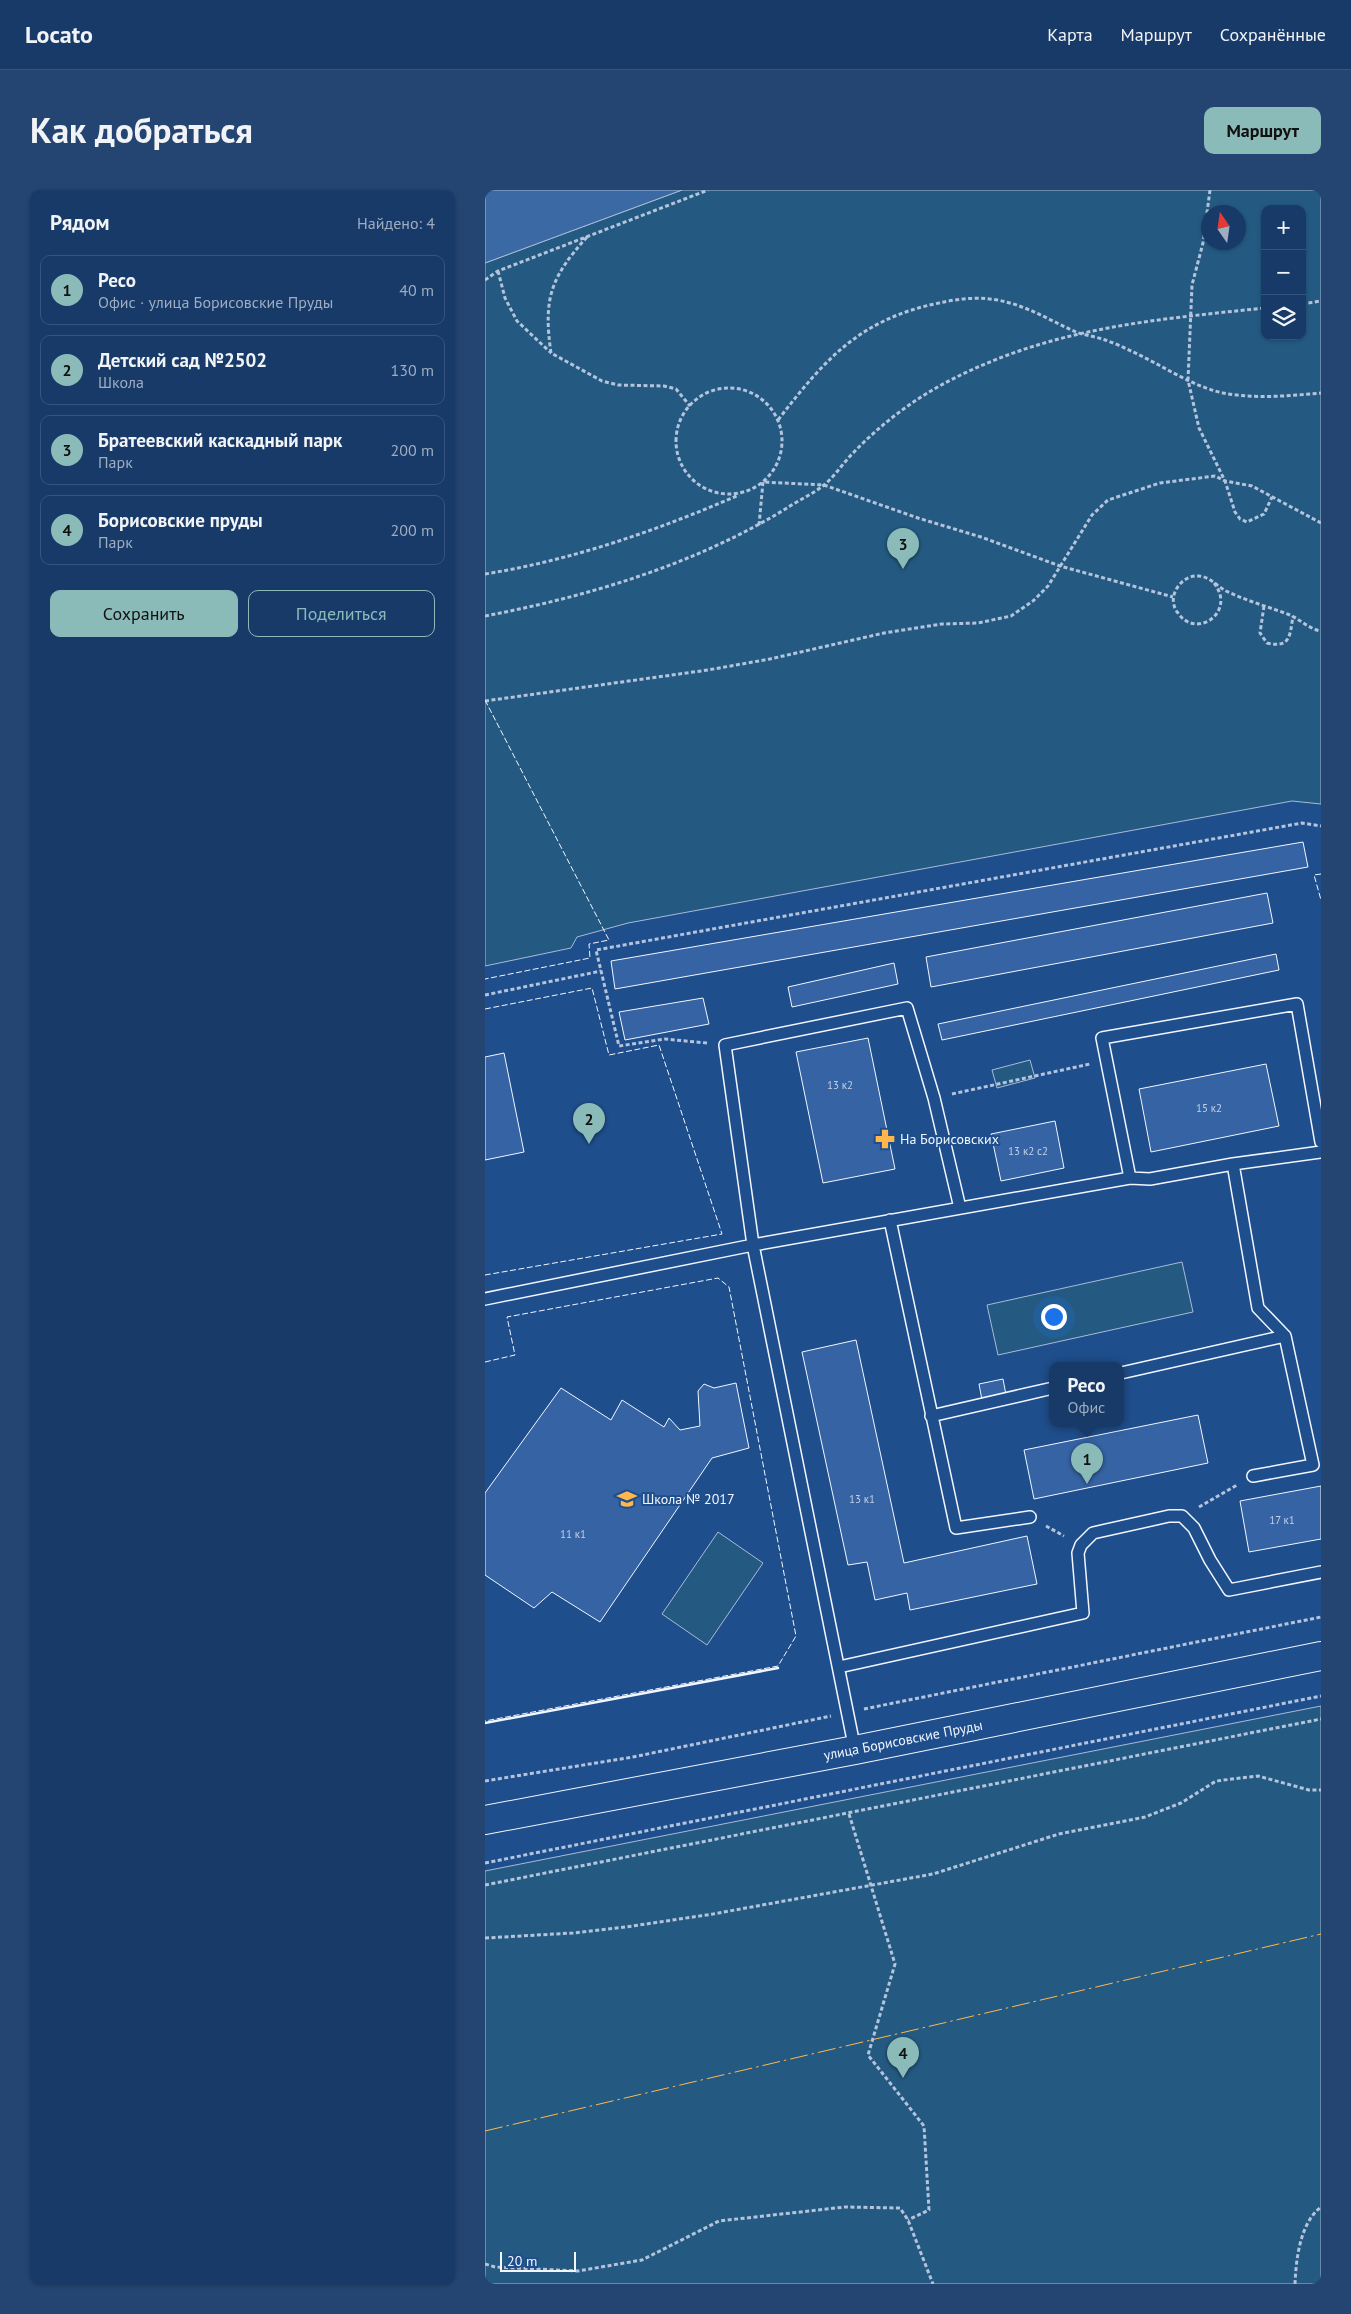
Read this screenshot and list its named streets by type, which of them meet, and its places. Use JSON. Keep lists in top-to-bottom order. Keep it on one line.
{"streets":{"main road":["улица Борисовские Пруды"]},"places":{"pharmacy":["На Борисовских"],"school or university":["Школа № 2017"]},"house_numbers":["13 к2","15 к2","13 к2 с2","13 к1","17 к1","11 к1"],"scale_bar":"20 m","north":"top","page":{"header":"Locato","nav":["Карта","Маршрут","Сохранённые"],"title":"Как добраться","buttons":["Маршрут",["Сохранить","Поделиться"]],"heading":["Рядом","Найдено: 4"],"map_buttons":["+","−"],"list":[{"mark":"1","name":"Ресо","note":"Офис · улица Борисовские Пруды","value":"40 m"},{"mark":"2","name":"Детский сад №2502","note":"Школа","value":"130 m"},{"mark":"3","name":"Братеевский каскадный парк","note":"Парк","value":"200 m"},{"mark":"4","name":"Борисовские пруды","note":"Парк","value":"200 m"}],"pins":["3","2","1","4"],"popup":["Ресо","Офис"],"scale":"20 m"}}
